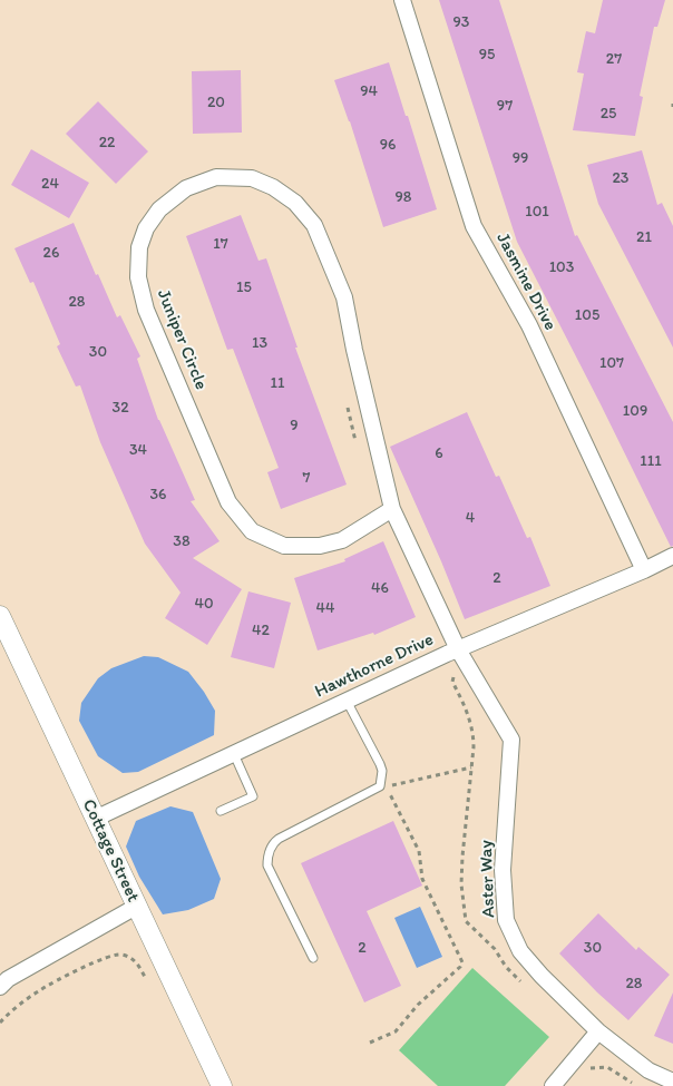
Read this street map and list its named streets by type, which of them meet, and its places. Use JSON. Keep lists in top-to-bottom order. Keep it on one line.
{"streets":{"street":["Jasmine Drive","Juniper Circle","Hawthorne Drive","Cottage Street","Aster Way"]},"crossings":[["Jasmine Drive","Hawthorne Drive"],["Juniper Circle","Hawthorne Drive"],["Juniper Circle","Aster Way"],["Hawthorne Drive","Cottage Street"],["Hawthorne Drive","Aster Way"]],"house_numbers":["93","95","27","94","20","97","25","22","96","99","23","24","98","101","21","17","26","103","15","28","105","13","30","107","11","32","109","9","34","6","111","7","36","4","38","2","46","40","44","42","2","30","28"]}
